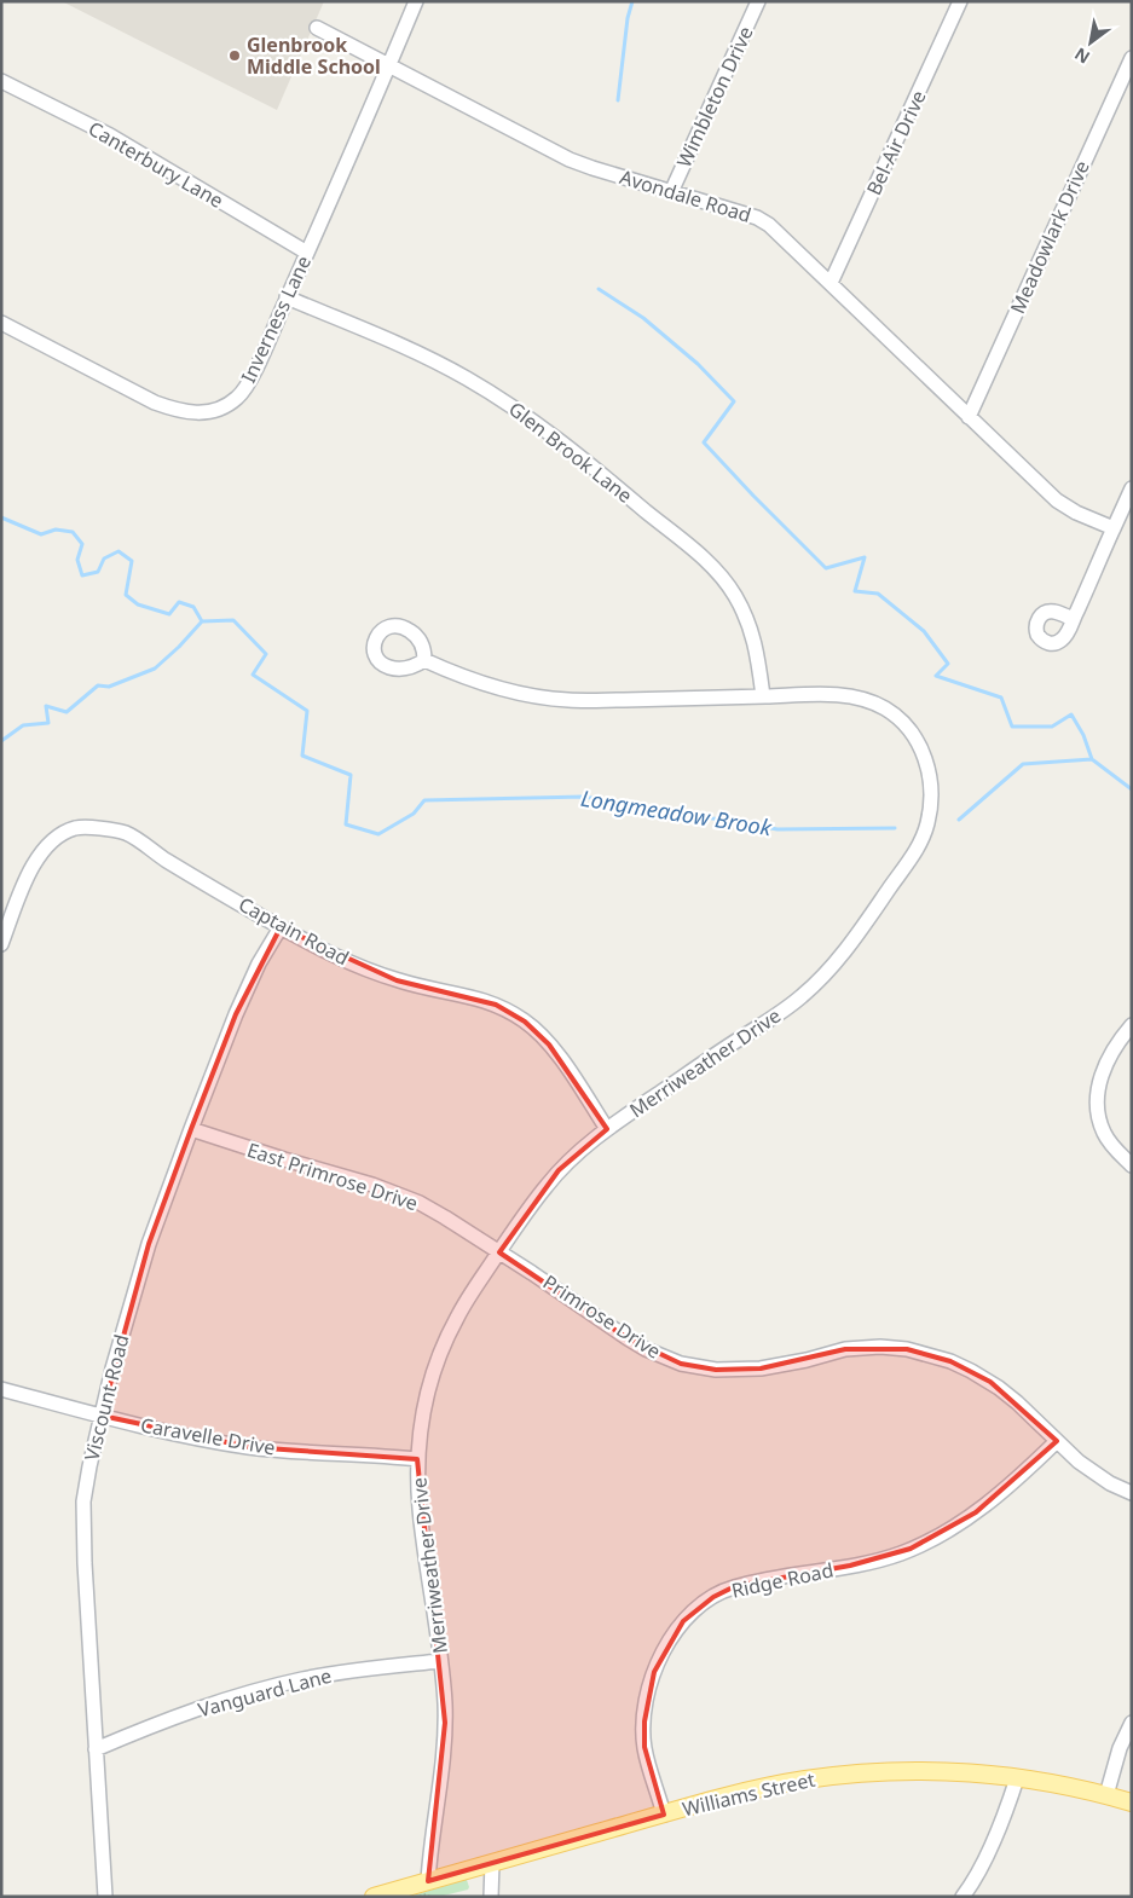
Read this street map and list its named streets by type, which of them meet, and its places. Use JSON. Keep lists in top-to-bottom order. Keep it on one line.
{"streets":{"main road":["Williams Street"],"street":["Wimbleton Drive","Bel-Air Drive","Canterbury Lane","Avondale Road","Meadowlark Drive","Inverness Lane","Glen Brook Lane","Captain Road","Merriweather Drive","East Primrose Drive","Primrose Drive","Viscount Road","Caravelle Drive","Ridge Road","Vanguard Lane"]},"crossings":[["Wimbleton Drive","Avondale Road"],["Bel-Air Drive","Avondale Road"],["Canterbury Lane","Inverness Lane"],["Avondale Road","Meadowlark Drive"],["Avondale Road","Inverness Lane"],["Inverness Lane","Glen Brook Lane"],["Glen Brook Lane","Merriweather Drive"],["Captain Road","Merriweather Drive"],["Captain Road","Viscount Road"],["Merriweather Drive","East Primrose Drive"],["Merriweather Drive","Primrose Drive"],["Merriweather Drive","Caravelle Drive"],["Merriweather Drive","Vanguard Lane"],["Merriweather Drive","Williams Street"],["East Primrose Drive","Primrose Drive"],["East Primrose Drive","Viscount Road"],["Primrose Drive","Ridge Road"],["Viscount Road","Caravelle Drive"],["Viscount Road","Vanguard Lane"],["Ridge Road","Williams Street"]],"water":["Longmeadow Brook"],"places":["Glenbrook Middle School"],"north":"bottom left"}
